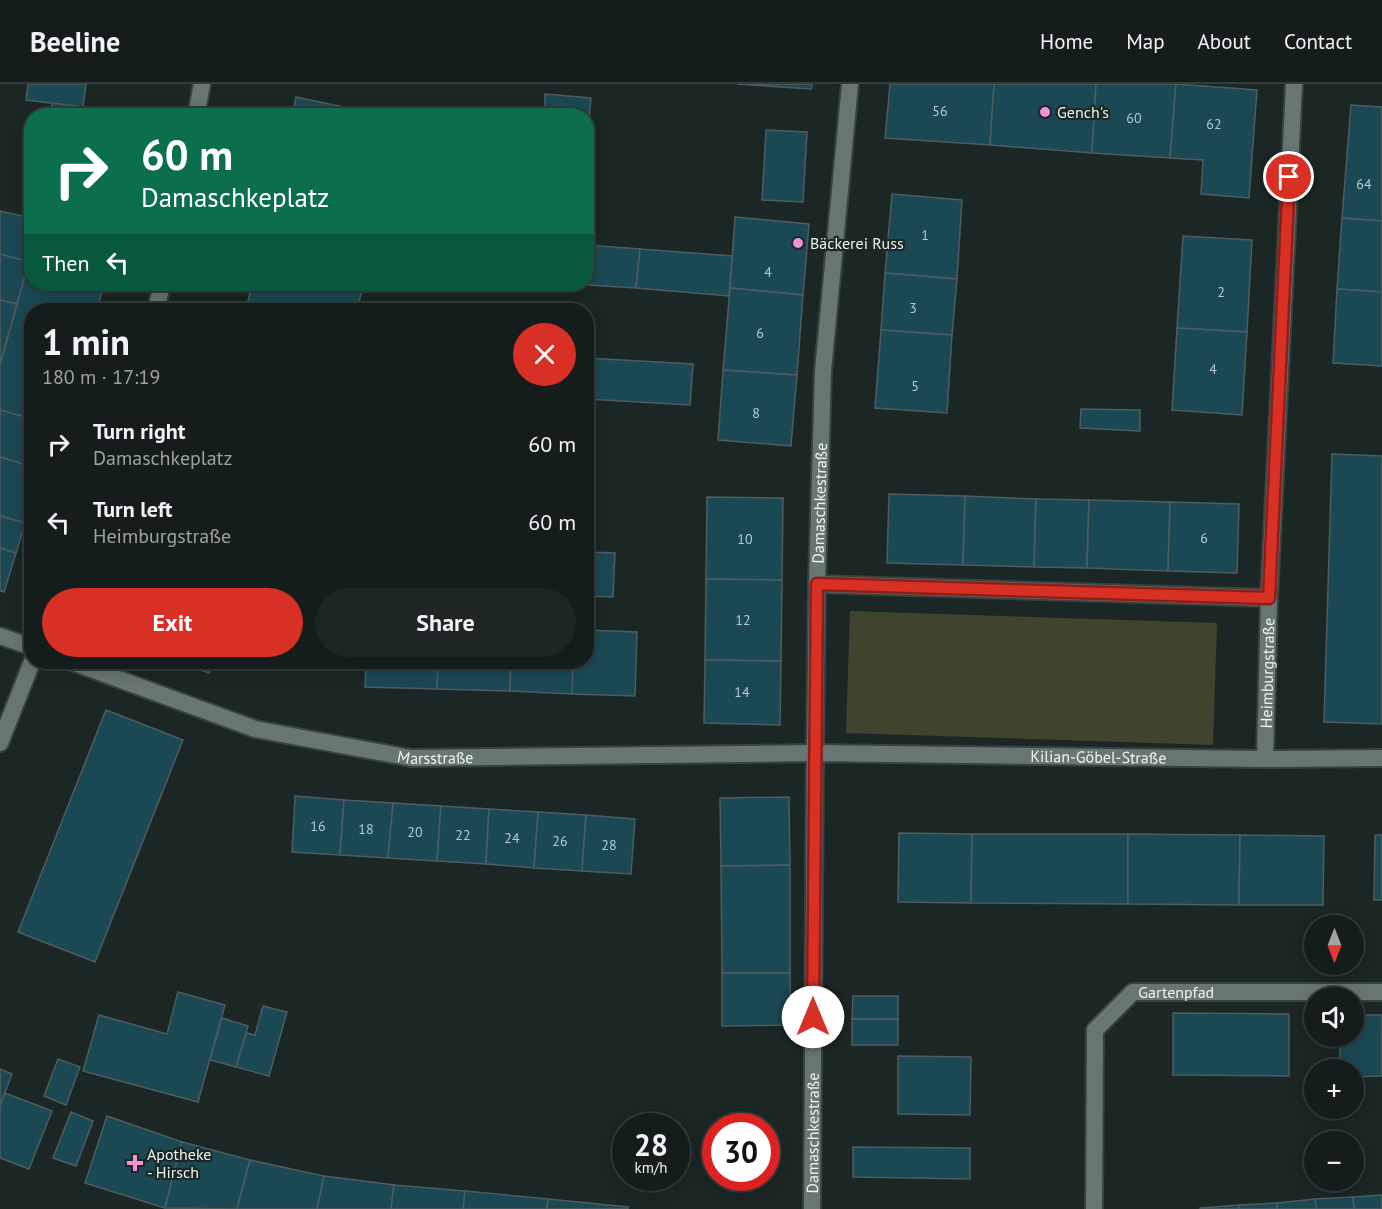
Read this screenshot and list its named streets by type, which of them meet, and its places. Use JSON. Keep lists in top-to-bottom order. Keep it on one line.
{"streets":{"street":["Damaschkestraße","Heimburgstraße","Marsstraße","Kilian-Göbel-Straße","Gartenpfad"]},"crossings":[["Damaschkestraße","Marsstraße"],["Damaschkestraße","Kilian-Göbel-Straße"],["Heimburgstraße","Kilian-Göbel-Straße"],["Marsstraße","Kilian-Göbel-Straße"]],"places":{"other":["Gench's","Bäckerei Russ"],"health":["Apotheke - Hirsch"]},"house_numbers":["56","60","62","64","1","4","2","3","6","4","5","8","6","10","12","14","16","18","20","22","24","26","28"],"north":"bottom","page":{"header":"Beeline","nav":["Home","Map","About","Contact"],"turn":["60 m","Damaschkeplatz"],"then":"Then","heading":["1 min","180 m · 17:19"],"list":[{"name":"Turn right","note":"Damaschkeplatz","value":"60 m"},{"name":"Turn left","note":"Heimburgstraße","value":"60 m"}],"buttons":["Exit","Share"],"map_buttons":["+","−"],"speed":"28 km/h","limit":"30"}}
